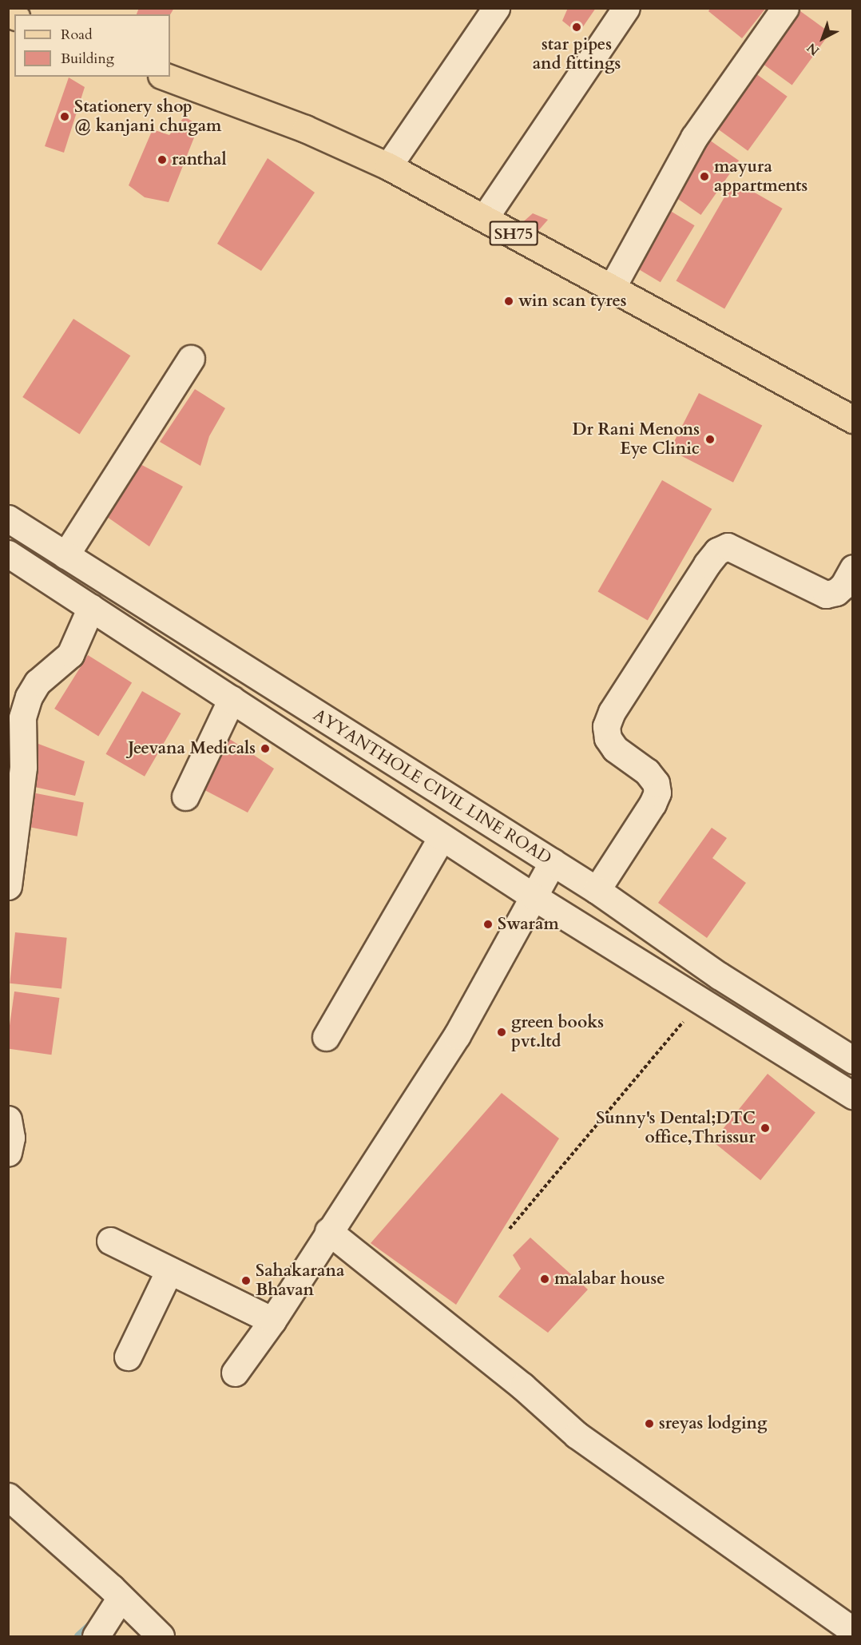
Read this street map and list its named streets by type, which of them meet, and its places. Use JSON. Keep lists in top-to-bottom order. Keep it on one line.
{"streets":{"main road":["SH75"],"street":["AYYANTHOLE CIVIL LINE ROAD"]},"places":["star pipes and fittings","Stationery shop @ kanjani chugam","ranthal","mayura appartments","win scan tyres","Dr Rani Menons Eye Clinic","Jeevana Medicals","Swaram","green books pvt.ltd","Sunny's Dental;DTC office,Thrissur","malabar house","Sahakarana Bhavan","sreyas lodging"],"legend":["Road","Building"],"north":"bottom left"}
